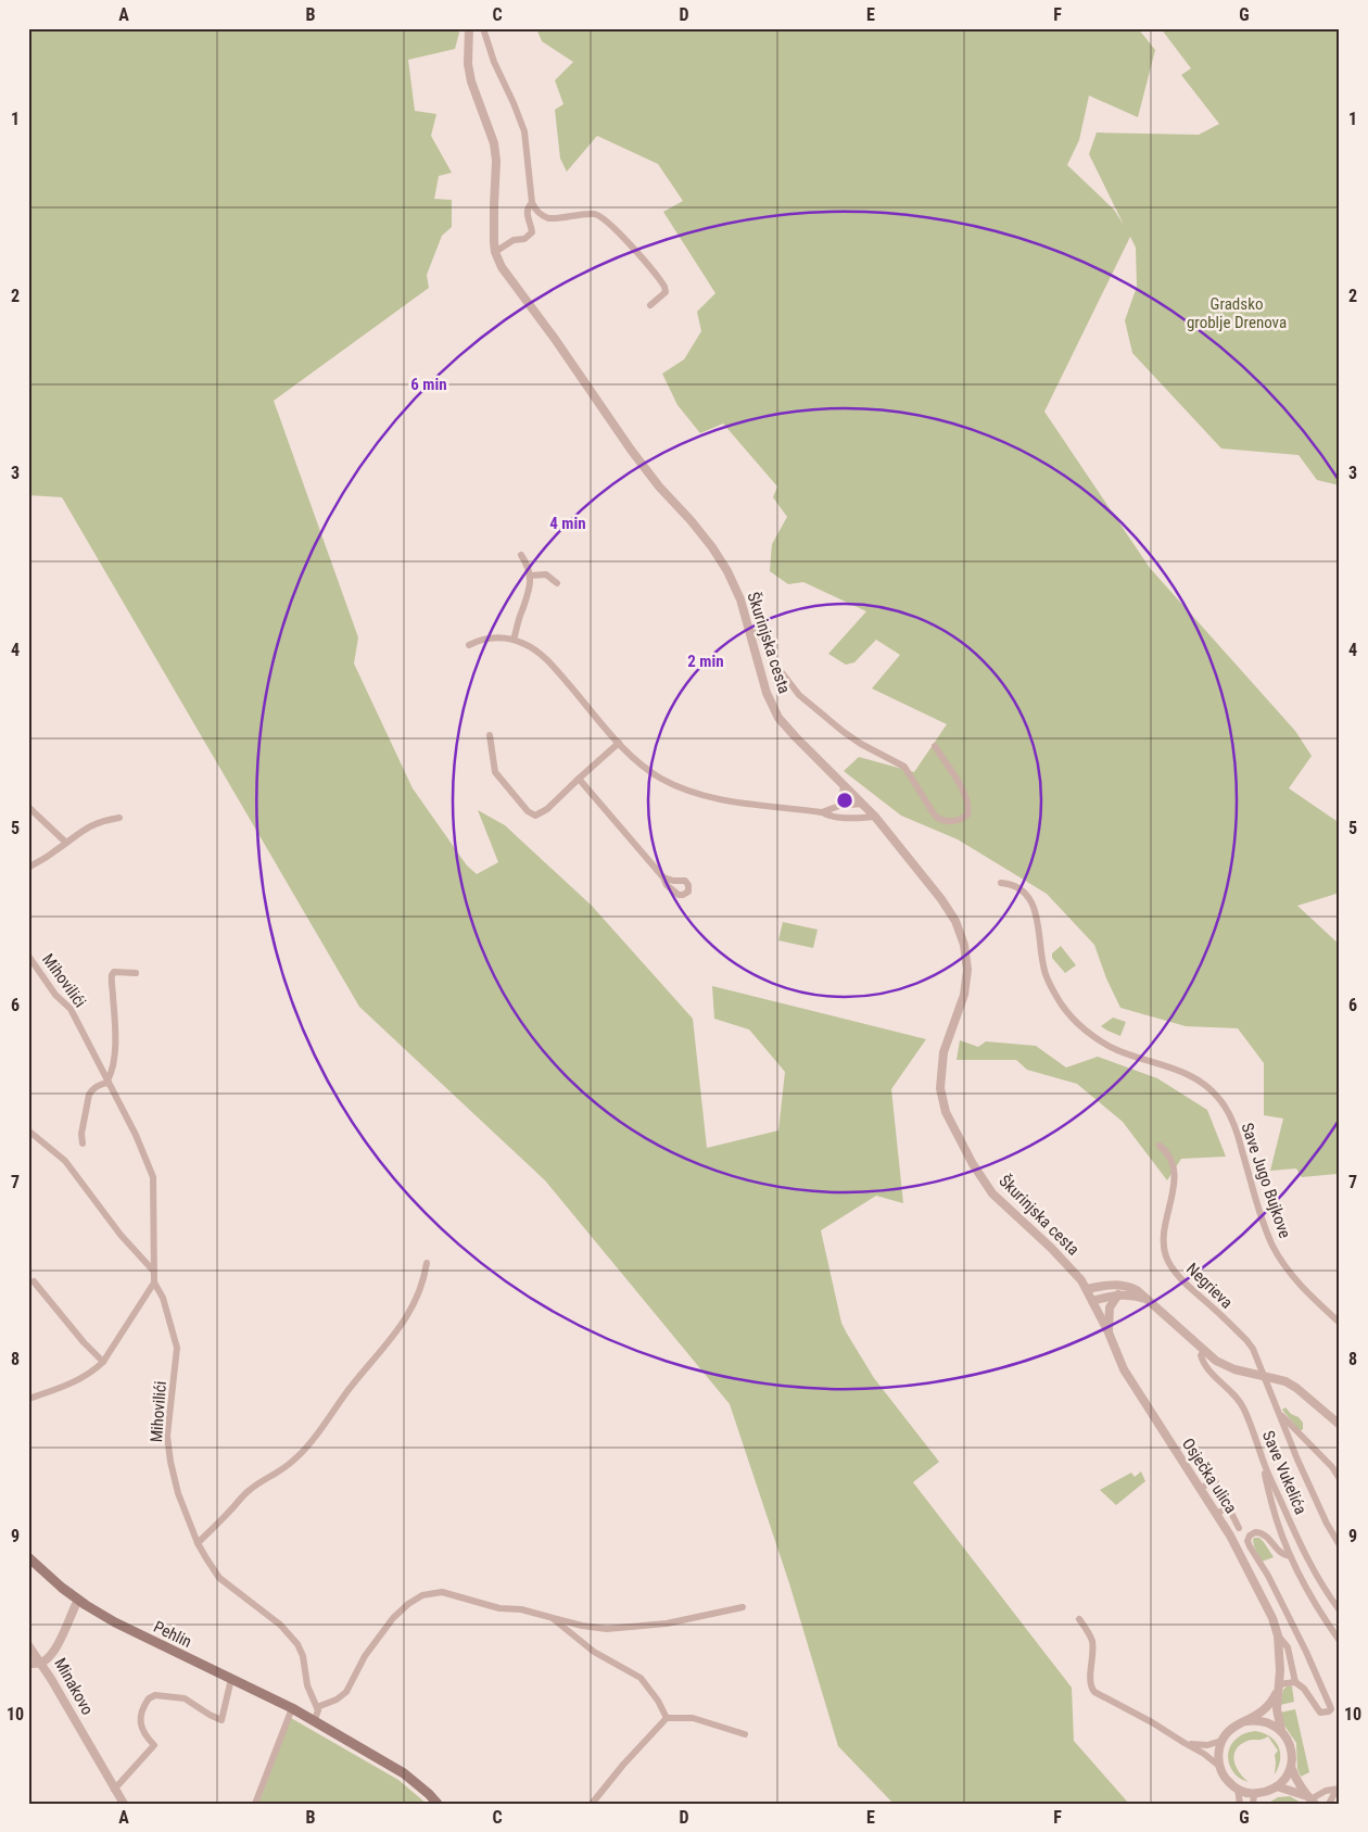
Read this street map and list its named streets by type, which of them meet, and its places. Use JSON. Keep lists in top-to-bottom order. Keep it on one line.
{"streets":{"main road":["Pehlin"],"street":["Škurinjska cesta","Mihovilići","Save Jugo Bujkove","Negrieva","Save Vukelića","Osječka ulica","Minakovo"]},"crossings":[["Škurinjska cesta","Osječka ulica"],["Pehlin","Minakovo"]],"parks":["Gradsko groblje Drenova"],"grid":{"columns":["A","B","C","D","E","F","G"],"rows":["1","2","3","4","5","6","7","8","9","10"]},"rings":["6 min","4 min","2 min"]}
